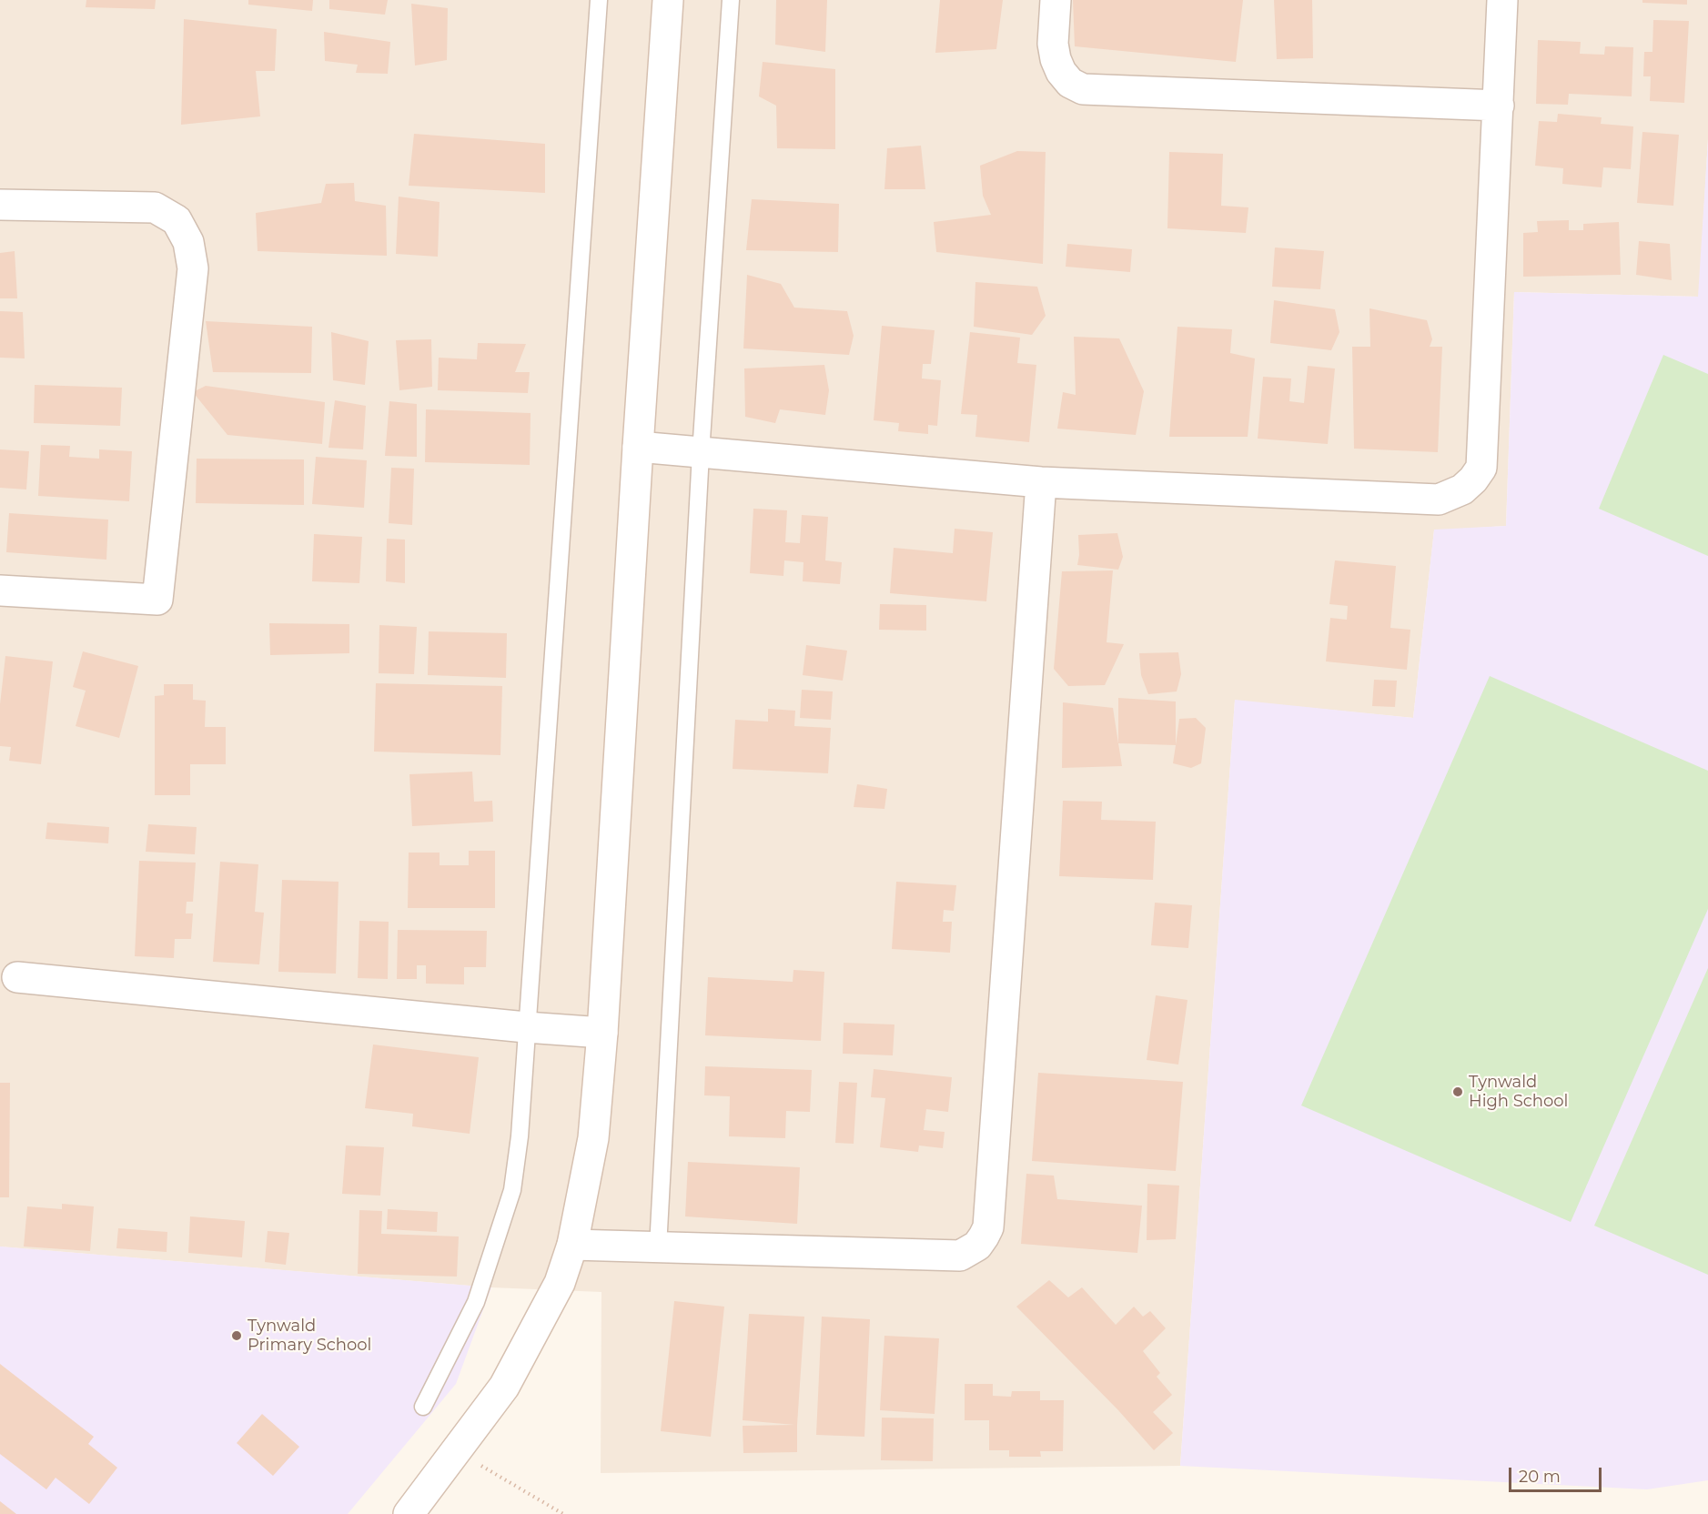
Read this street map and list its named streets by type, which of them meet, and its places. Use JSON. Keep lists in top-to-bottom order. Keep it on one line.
{"places":["Tynwald High School","Tynwald Primary School"],"scale_bar":"20 m"}
